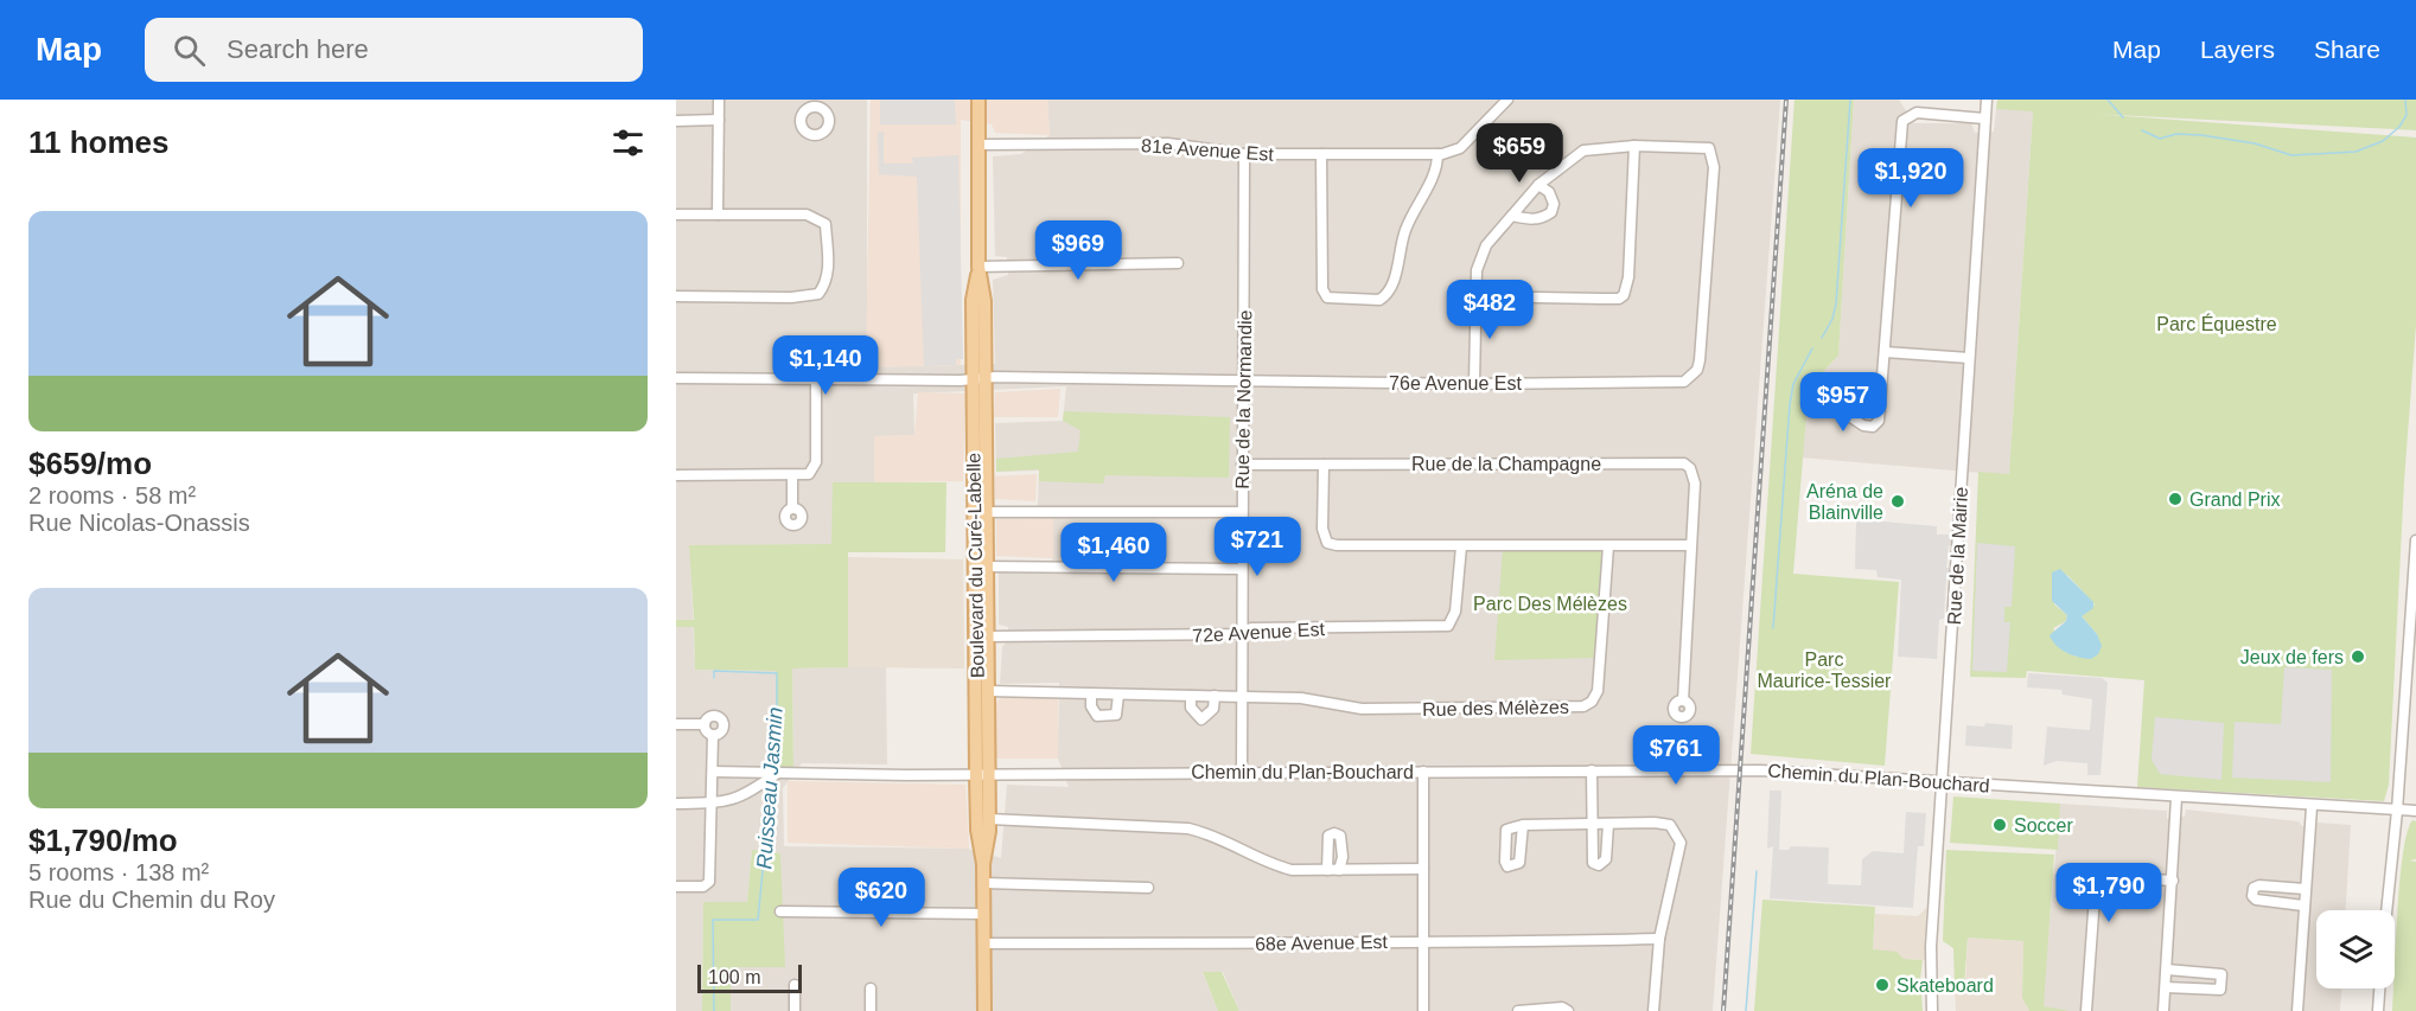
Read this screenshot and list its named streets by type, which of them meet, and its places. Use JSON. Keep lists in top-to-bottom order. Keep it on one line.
{"streets":{"main road":["Boulevard du Curé-Labelle"],"street":["81e Avenue Est","76e Avenue Est","Rue de la Normandie","Rue de la Champagne","Rue de la Mairie","72e Avenue Est","Rue des Mélèzes","Chemin du Plan-Bouchard","68e Avenue Est"]},"crossings":[["81e Avenue Est","Rue de la Normandie"],["81e Avenue Est","Boulevard du Curé-Labelle"],["76e Avenue Est","Rue de la Normandie"],["76e Avenue Est","Boulevard du Curé-Labelle"],["Rue de la Normandie","Rue de la Champagne"],["Rue de la Normandie","72e Avenue Est"],["Rue de la Normandie","Rue des Mélèzes"],["Rue de la Normandie","Chemin du Plan-Bouchard"],["Rue de la Mairie","Chemin du Plan-Bouchard"],["Boulevard du Curé-Labelle","72e Avenue Est"],["Boulevard du Curé-Labelle","Rue des Mélèzes"],["Boulevard du Curé-Labelle","Chemin du Plan-Bouchard"],["Boulevard du Curé-Labelle","68e Avenue Est"]],"water":["Ruisseau Jasmin"],"parks":["Parc Équestre","Parc Des Mélèzes","Parc Maurice-Tessier"],"places":["Grand Prix","Aréna de Blainville","Jeux de fers","Soccer","Skateboard"],"scale_bar":"100 m","page":{"header":"Map","search":"Search here","nav":["Map","Layers","Share"],"heading":"11 homes","price":["$659","$1,920","$969","$482","$1,140","$957","$721","$1,460","$761","$1,790","$620"],"list":[{"name":"$659/mo","note":"2 rooms · 58 m² · Rue Nicolas-Onassis"},{"name":"$1,790/mo","note":"5 rooms · 138 m² · Rue du Chemin du Roy"}],"scale":"100 m"}}
